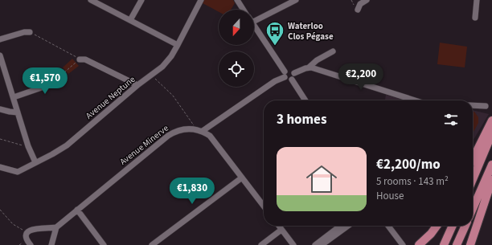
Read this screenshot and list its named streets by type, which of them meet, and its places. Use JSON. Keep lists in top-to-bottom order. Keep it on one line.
{"streets":{"street":["Avenue Neptune","Avenue Minerve"]},"places":{"bus stop":["Waterloo Clos Pégase"]},"north":"bottom","page":{"price":["€2,200","€1,570","€1,830"],"heading":"3 homes","list":[{"name":"€2,200/mo","note":"5 rooms · 143 m² · House"}]}}
